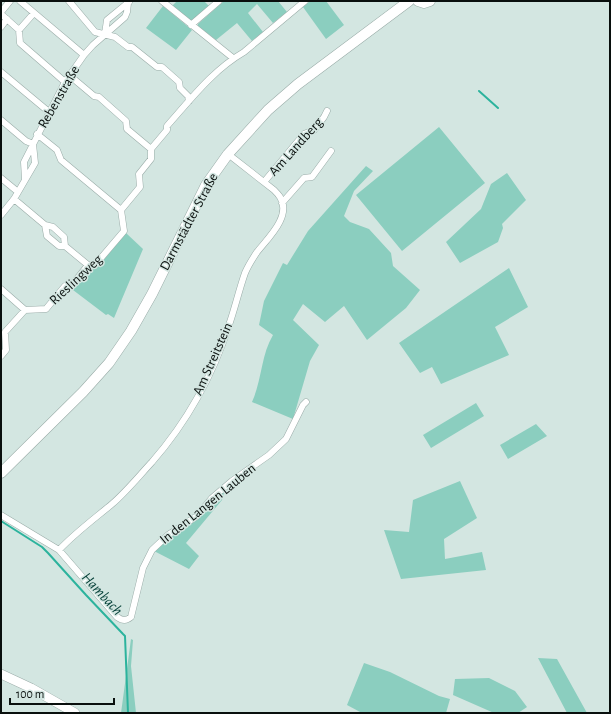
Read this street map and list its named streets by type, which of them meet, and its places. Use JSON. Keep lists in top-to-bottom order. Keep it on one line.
{"streets":{"main road":["Darmstädter Straße"],"street":["Rebenstraße","Am Landberg","Rieslingweg","Am Streitstein","In den Langen Lauben"]},"crossings":[["Am Streitstein","In den Langen Lauben"]],"water":["Hambach"],"scale_bar":"100 m"}
